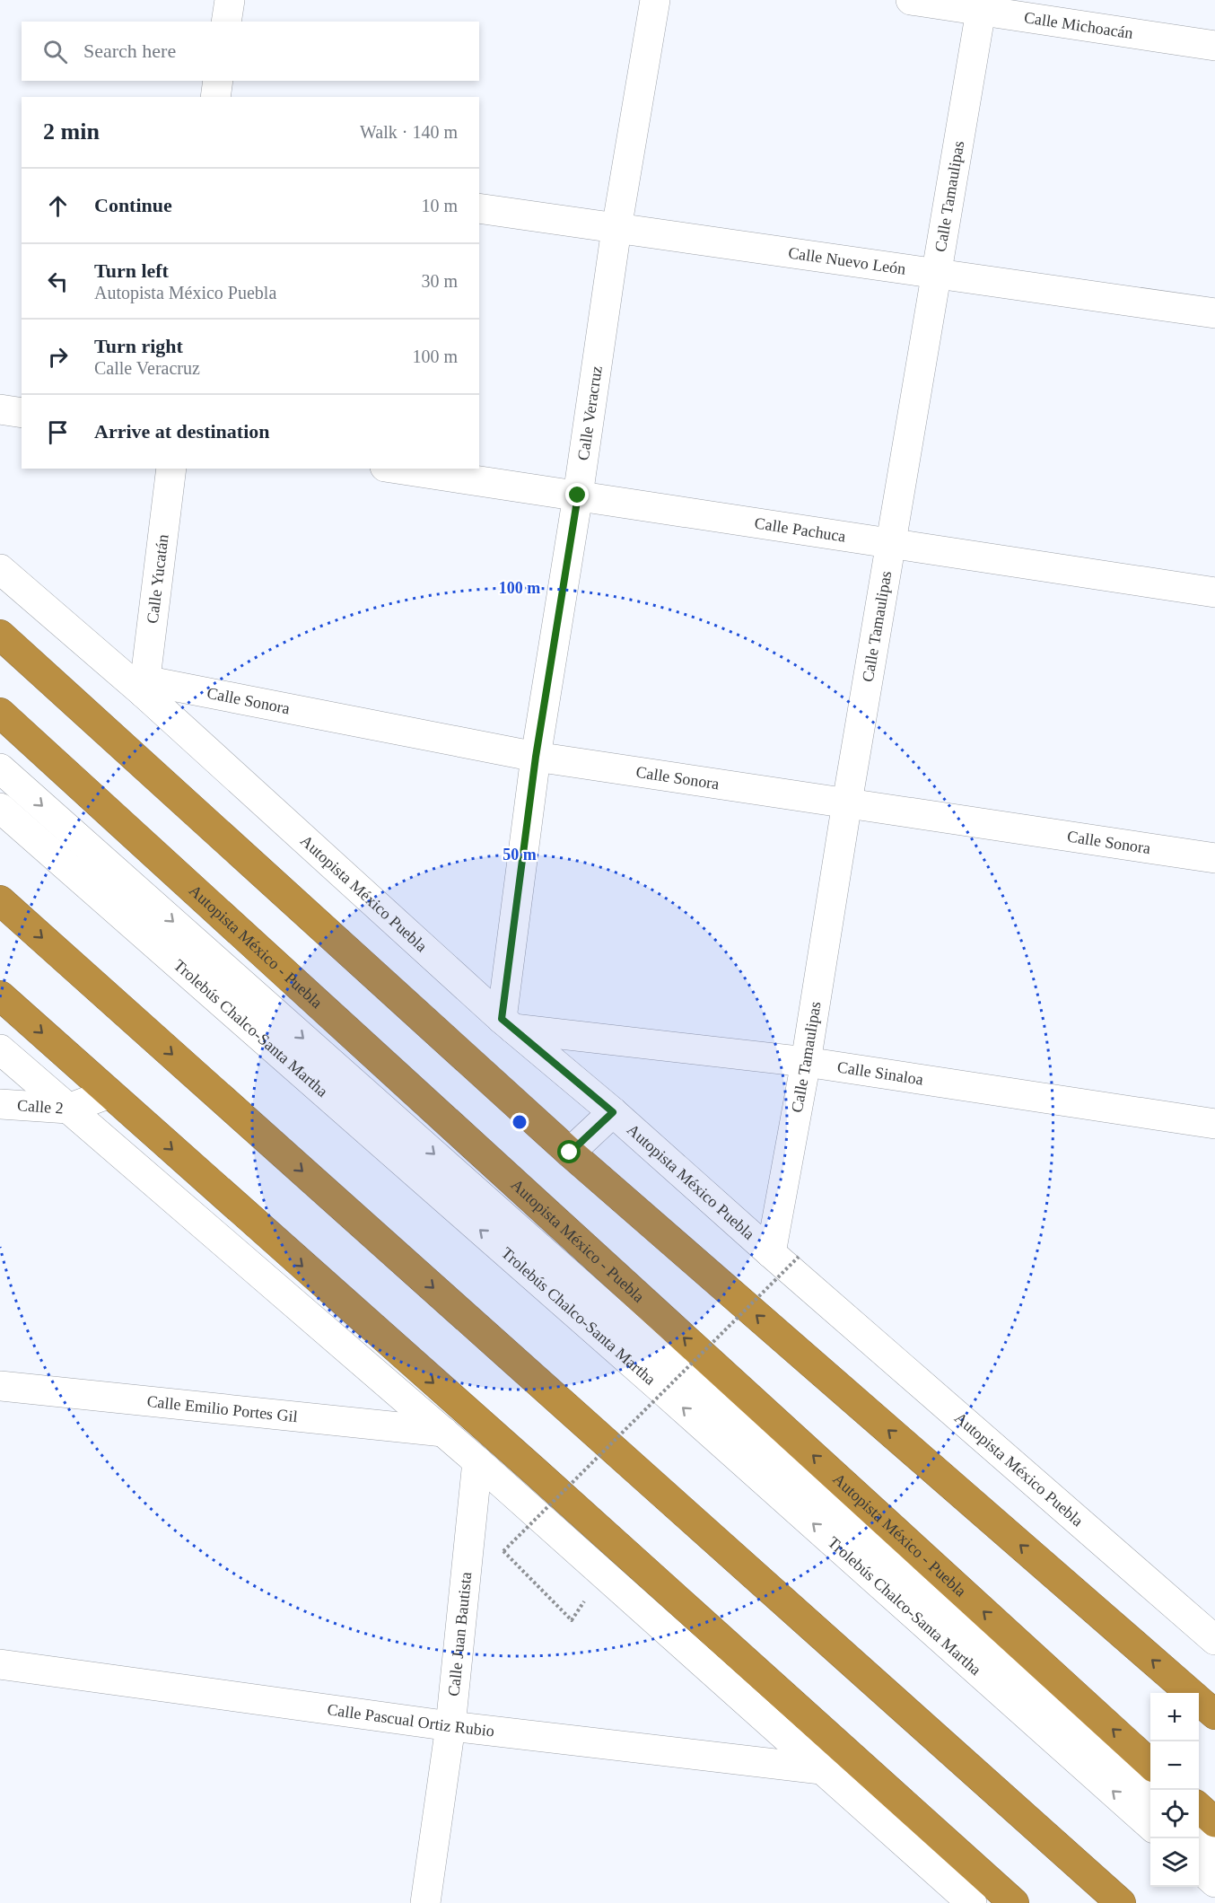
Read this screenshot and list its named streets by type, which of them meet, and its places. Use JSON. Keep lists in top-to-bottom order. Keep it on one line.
{"streets":{"highway":["Autopista México - Puebla"],"street":["Calle Michoacán","Calle Tamaulipas","Calle Nuevo León","Calle Veracruz","Calle Pachuca","Calle Yucatán","Calle Sonora","Autopista México Puebla","Trolebús Chalco-Santa Martha","Calle Sinaloa","Calle 2","Calle Emilio Portes Gil","Calle Juan Bautista","Calle Pascual Ortiz Rubio"]},"crossings":[["Calle Michoacán","Calle Tamaulipas"],["Calle Tamaulipas","Calle Nuevo León"],["Calle Tamaulipas","Calle Pachuca"],["Calle Tamaulipas","Calle Sonora"],["Calle Tamaulipas","Autopista México Puebla"],["Calle Tamaulipas","Calle Sinaloa"],["Calle Nuevo León","Calle Veracruz"],["Calle Veracruz","Calle Pachuca"],["Calle Veracruz","Calle Sonora"],["Calle Veracruz","Autopista México Puebla"],["Calle Veracruz","Calle Sinaloa"],["Calle Yucatán","Calle Sonora"],["Calle Yucatán","Autopista México Puebla"],["Calle Sonora","Autopista México Puebla"],["Autopista México Puebla","Calle Sinaloa"],["Calle Juan Bautista","Calle Pascual Ortiz Rubio"]],"page":{"search":"Search here","heading":["2 min","Walk · 140 m"],"list":[["Continue","10 m"],["Turn left","Autopista México Puebla","30 m"],["Turn right","Calle Veracruz","100 m"],"Arrive at destination"],"map_buttons":["+","−"]},"rings":["100 m","50 m"]}
